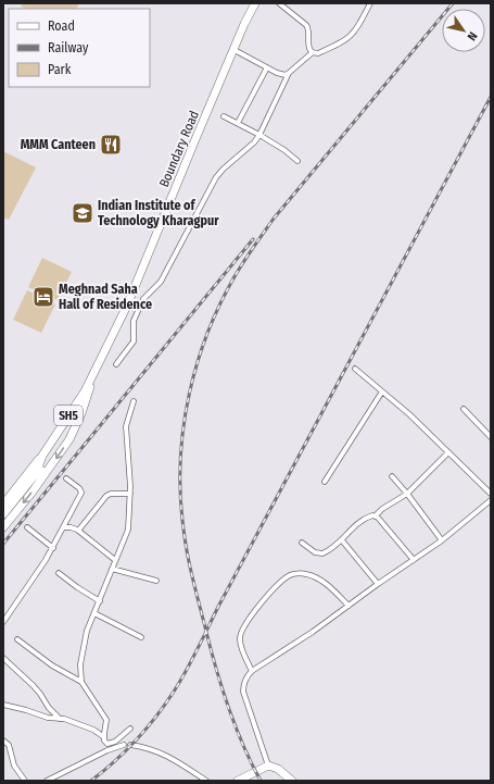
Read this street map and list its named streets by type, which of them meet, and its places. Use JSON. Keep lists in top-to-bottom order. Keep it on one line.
{"streets":{"main road":["Boundary Road","SH5"]},"crossings":[["Boundary Road","SH5"]],"places":{"restaurant":["MMM Canteen"],"school or university":["Indian Institute of Technology Kharagpur"],"hotel":["Meghnad Saha Hall of Residence"]},"legend":["Road","Railway","Park"],"north":"bottom right"}
